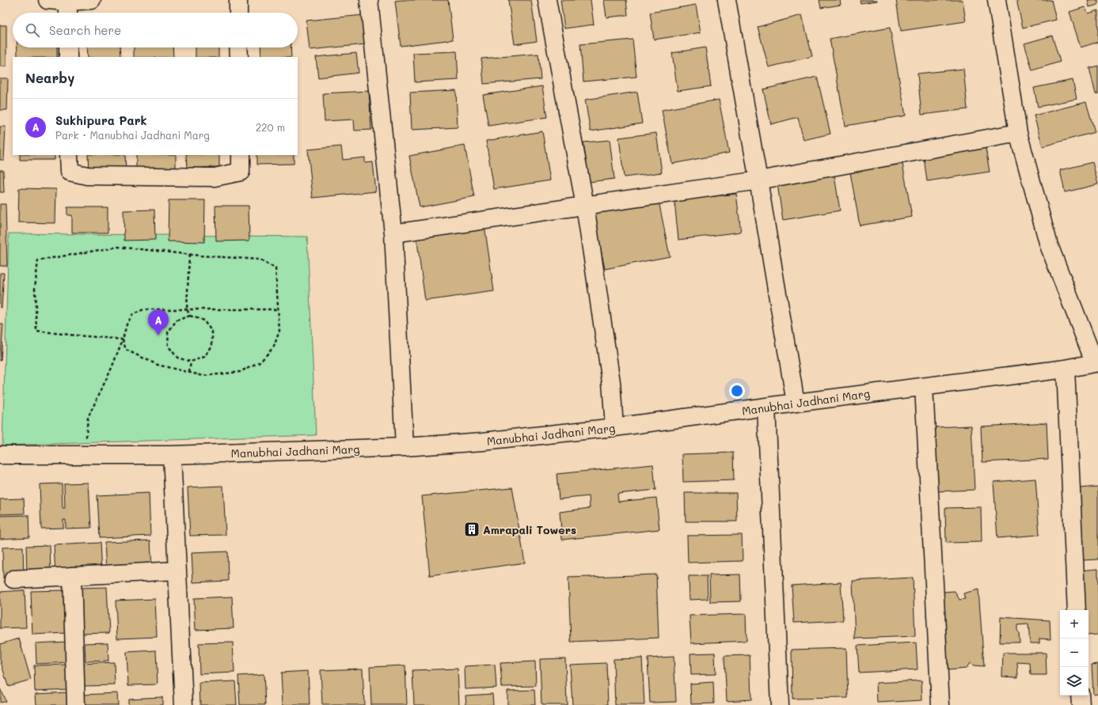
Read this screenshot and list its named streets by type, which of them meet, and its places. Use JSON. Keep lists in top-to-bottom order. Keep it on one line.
{"streets":{"street":["Manubhai Jadhani Marg"]},"places":{"building":["Amrapali Towers"]},"page":{"search":"Search here","heading":"Nearby","list":[{"mark":"A","name":"Sukhipura Park","note":"Park · Manubhai Jadhani Marg","value":"220 m"}],"pins":"A","map_buttons":["+","−"]}}
